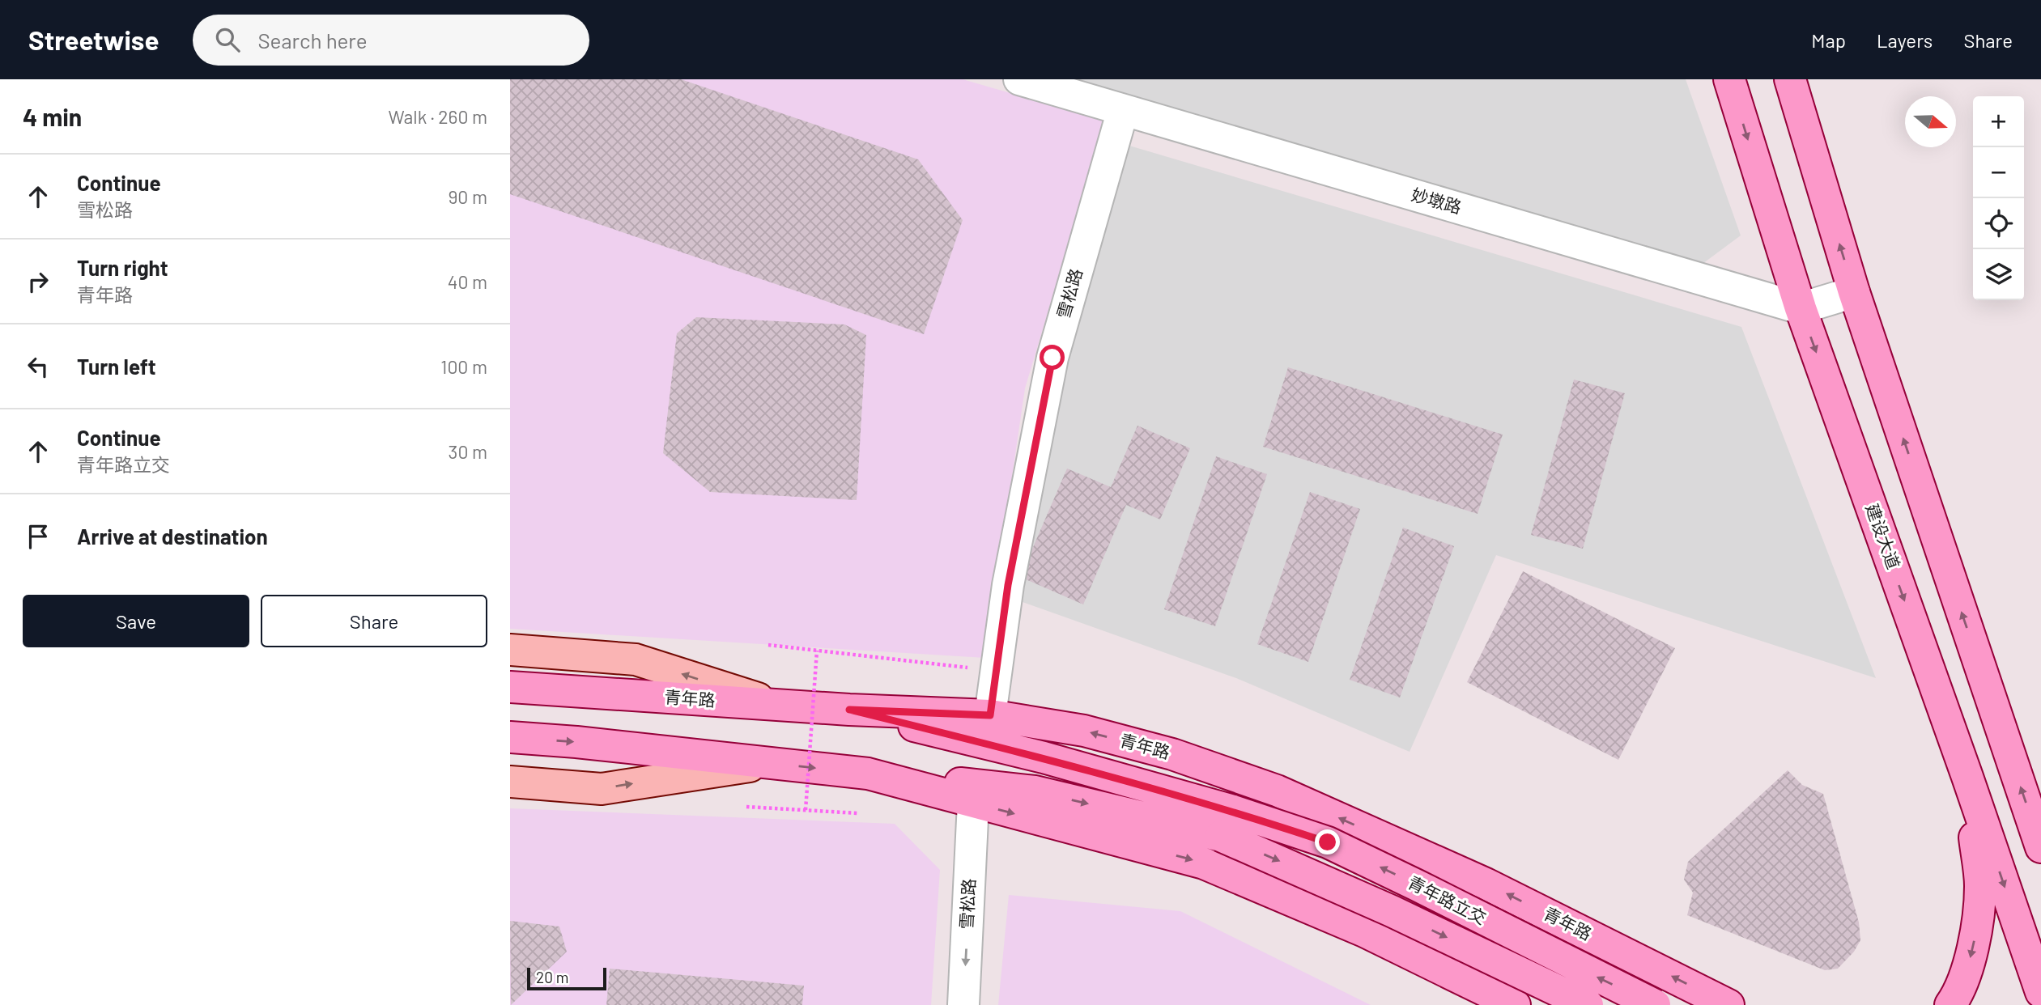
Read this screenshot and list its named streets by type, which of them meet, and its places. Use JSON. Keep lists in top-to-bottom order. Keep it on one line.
{"streets":{"main road":["建设大道","青年路","青年路立交"],"street":["妙墩路","雪松路"]},"crossings":[["妙墩路","雪松路"],["妙墩路","建设大道"],["雪松路","青年路"]],"scale_bar":"20 m","north":"right","page":{"header":"Streetwise","search":"Search here","nav":["Map","Layers","Share"],"heading":["4 min","Walk · 260 m"],"map_buttons":["+","−"],"list":[["Continue","雪松路","90 m"],["Turn right","青年路","40 m"],["Turn left","100 m"],["Continue","青年路立交","30 m"],"Arrive at destination"],"buttons":["Save","Share"],"scale":"20 m"}}
